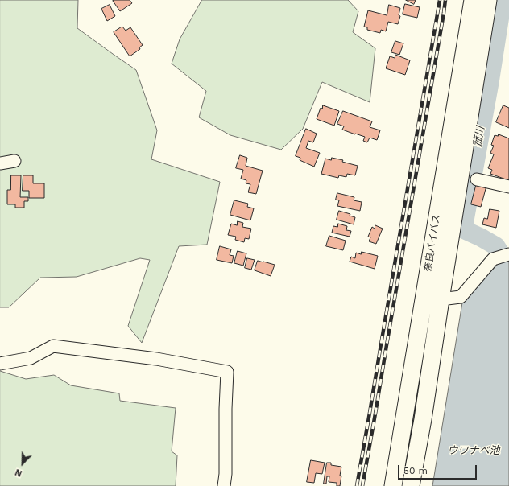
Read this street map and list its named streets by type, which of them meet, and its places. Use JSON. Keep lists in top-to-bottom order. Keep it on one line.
{"streets":{"highway":["奈良バイパス"]},"water":["菰川","ウワナベ池"],"scale_bar":"50 m","north":"bottom left"}
